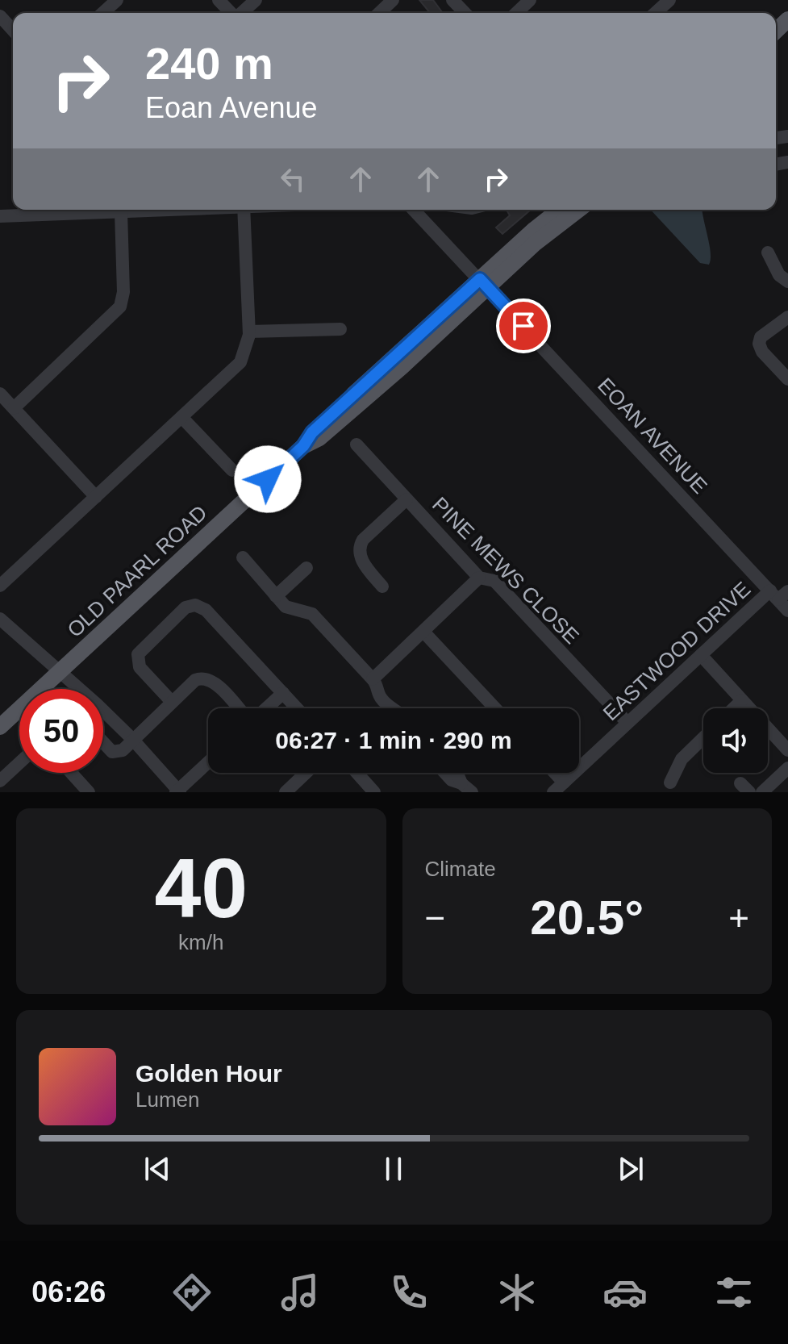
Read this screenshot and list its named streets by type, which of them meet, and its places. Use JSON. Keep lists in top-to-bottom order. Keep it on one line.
{"streets":{"main road":["OLD PAARL ROAD"],"street":["EOAN AVENUE","PINE MEWS CLOSE","EASTWOOD DRIVE"]},"crossings":[["EOAN AVENUE","OLD PAARL ROAD"],["EOAN AVENUE","EASTWOOD DRIVE"],["PINE MEWS CLOSE","EASTWOOD DRIVE"]],"page":{"turn":["240 m","Eoan Avenue"],"limit":"50","trip":"06:27 · 1 min · 290 m","tile":[["40","km/h"],"Climate"],"heat":["−","20.5°","+"],"song":["Golden Hour","Lumen"],"tabs":"06:26"}}
